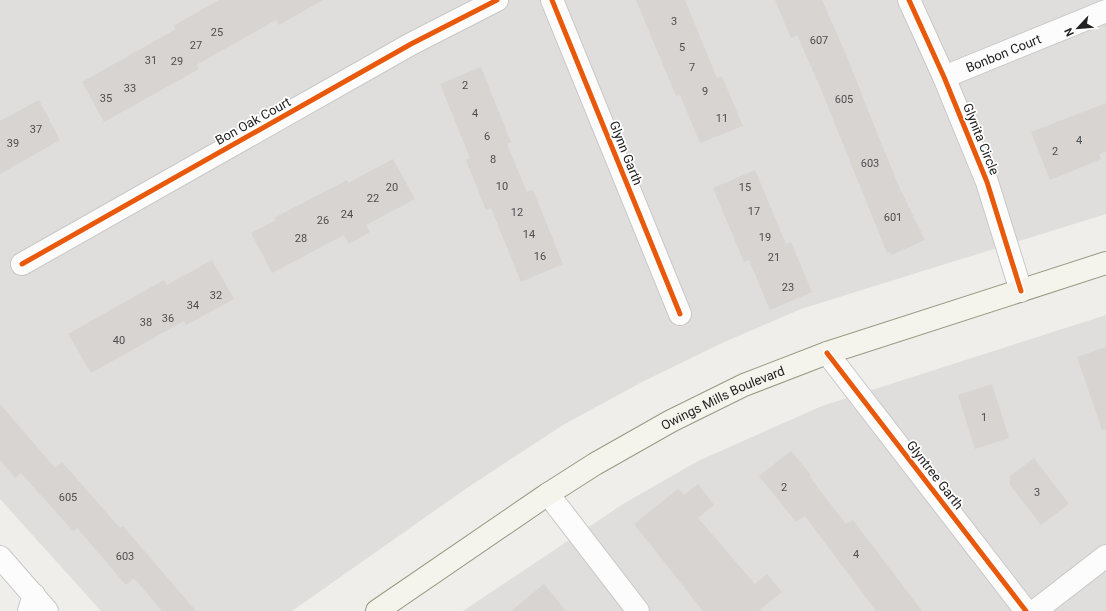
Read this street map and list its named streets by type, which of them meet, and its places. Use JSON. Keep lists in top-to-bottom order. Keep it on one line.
{"streets":{"main road":["Owings Mills Boulevard"],"street":["Bonbon Court","Bon Oak Court","Glynita Circle","Glynn Garth","Glyntree Garth"]},"crossings":[["Bonbon Court","Glynita Circle"],["Glynita Circle","Owings Mills Boulevard"],["Owings Mills Boulevard","Glyntree Garth"]],"house_numbers":["3","25","607","27","5","31","29","7","2","33","9","35","605","4","11","37","6","4","39","2","8","603","10","20","15","22","17","12","24","601","26","14","19","28","16","21","23","32","34","36","38","40","1","2","3","605","4","603"],"north":"bottom left"}
